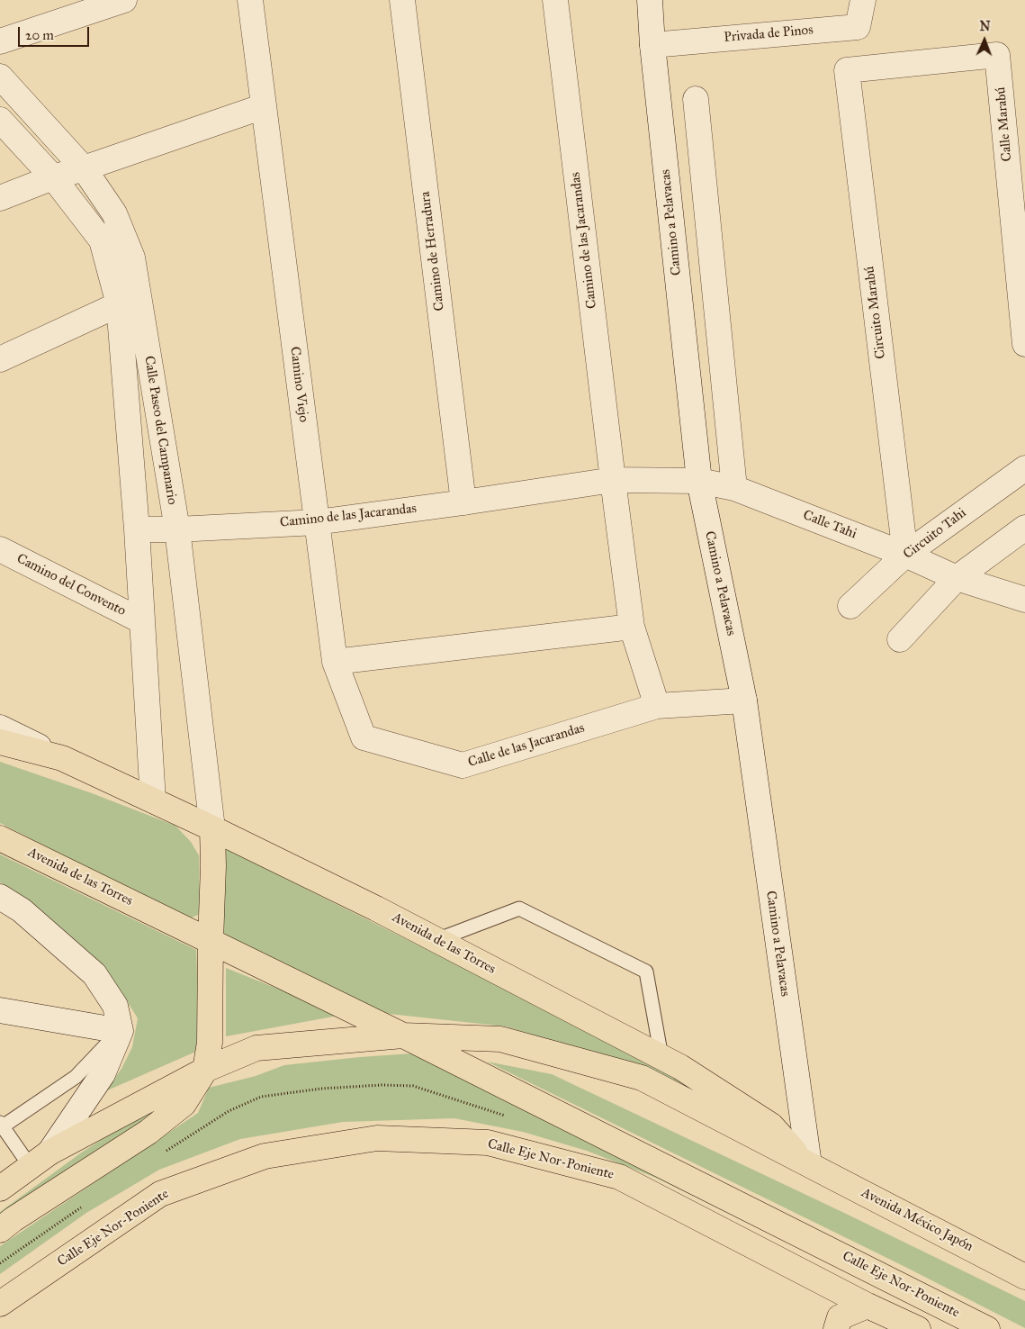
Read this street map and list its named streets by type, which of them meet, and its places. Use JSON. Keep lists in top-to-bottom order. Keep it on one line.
{"streets":{"main road":["Avenida de las Torres","Calle Eje Nor-Poniente","Avenida México Japón"],"street":["Privada de Pinos","Calle Marabú","Camino a Pelavacas","Camino de las Jacarandas","Camino de Herradura","Circuito Marabú","Camino Viejo","Calle Paseo del Campanario","Calle Tahi","Circuito Tahi","Camino del Convento","Calle de las Jacarandas"]},"crossings":[["Privada de Pinos","Camino a Pelavacas"],["Calle Marabú","Circuito Marabú"],["Camino a Pelavacas","Camino de las Jacarandas"],["Camino a Pelavacas","Calle Tahi"],["Camino a Pelavacas","Calle de las Jacarandas"],["Camino a Pelavacas","Avenida de las Torres"],["Camino a Pelavacas","Avenida México Japón"],["Camino de las Jacarandas","Camino de Herradura"],["Camino de las Jacarandas","Camino Viejo"],["Camino de las Jacarandas","Calle Paseo del Campanario"],["Camino de las Jacarandas","Calle Tahi"],["Camino de las Jacarandas","Calle de las Jacarandas"],["Circuito Marabú","Calle Tahi"],["Circuito Marabú","Circuito Tahi"],["Camino Viejo","Calle de las Jacarandas"],["Calle Paseo del Campanario","Camino del Convento"],["Calle Paseo del Campanario","Avenida de las Torres"],["Calle Tahi","Circuito Tahi"],["Avenida de las Torres","Calle Eje Nor-Poniente"],["Avenida de las Torres","Avenida México Japón"]],"scale_bar":"20 m","north":"top"}
